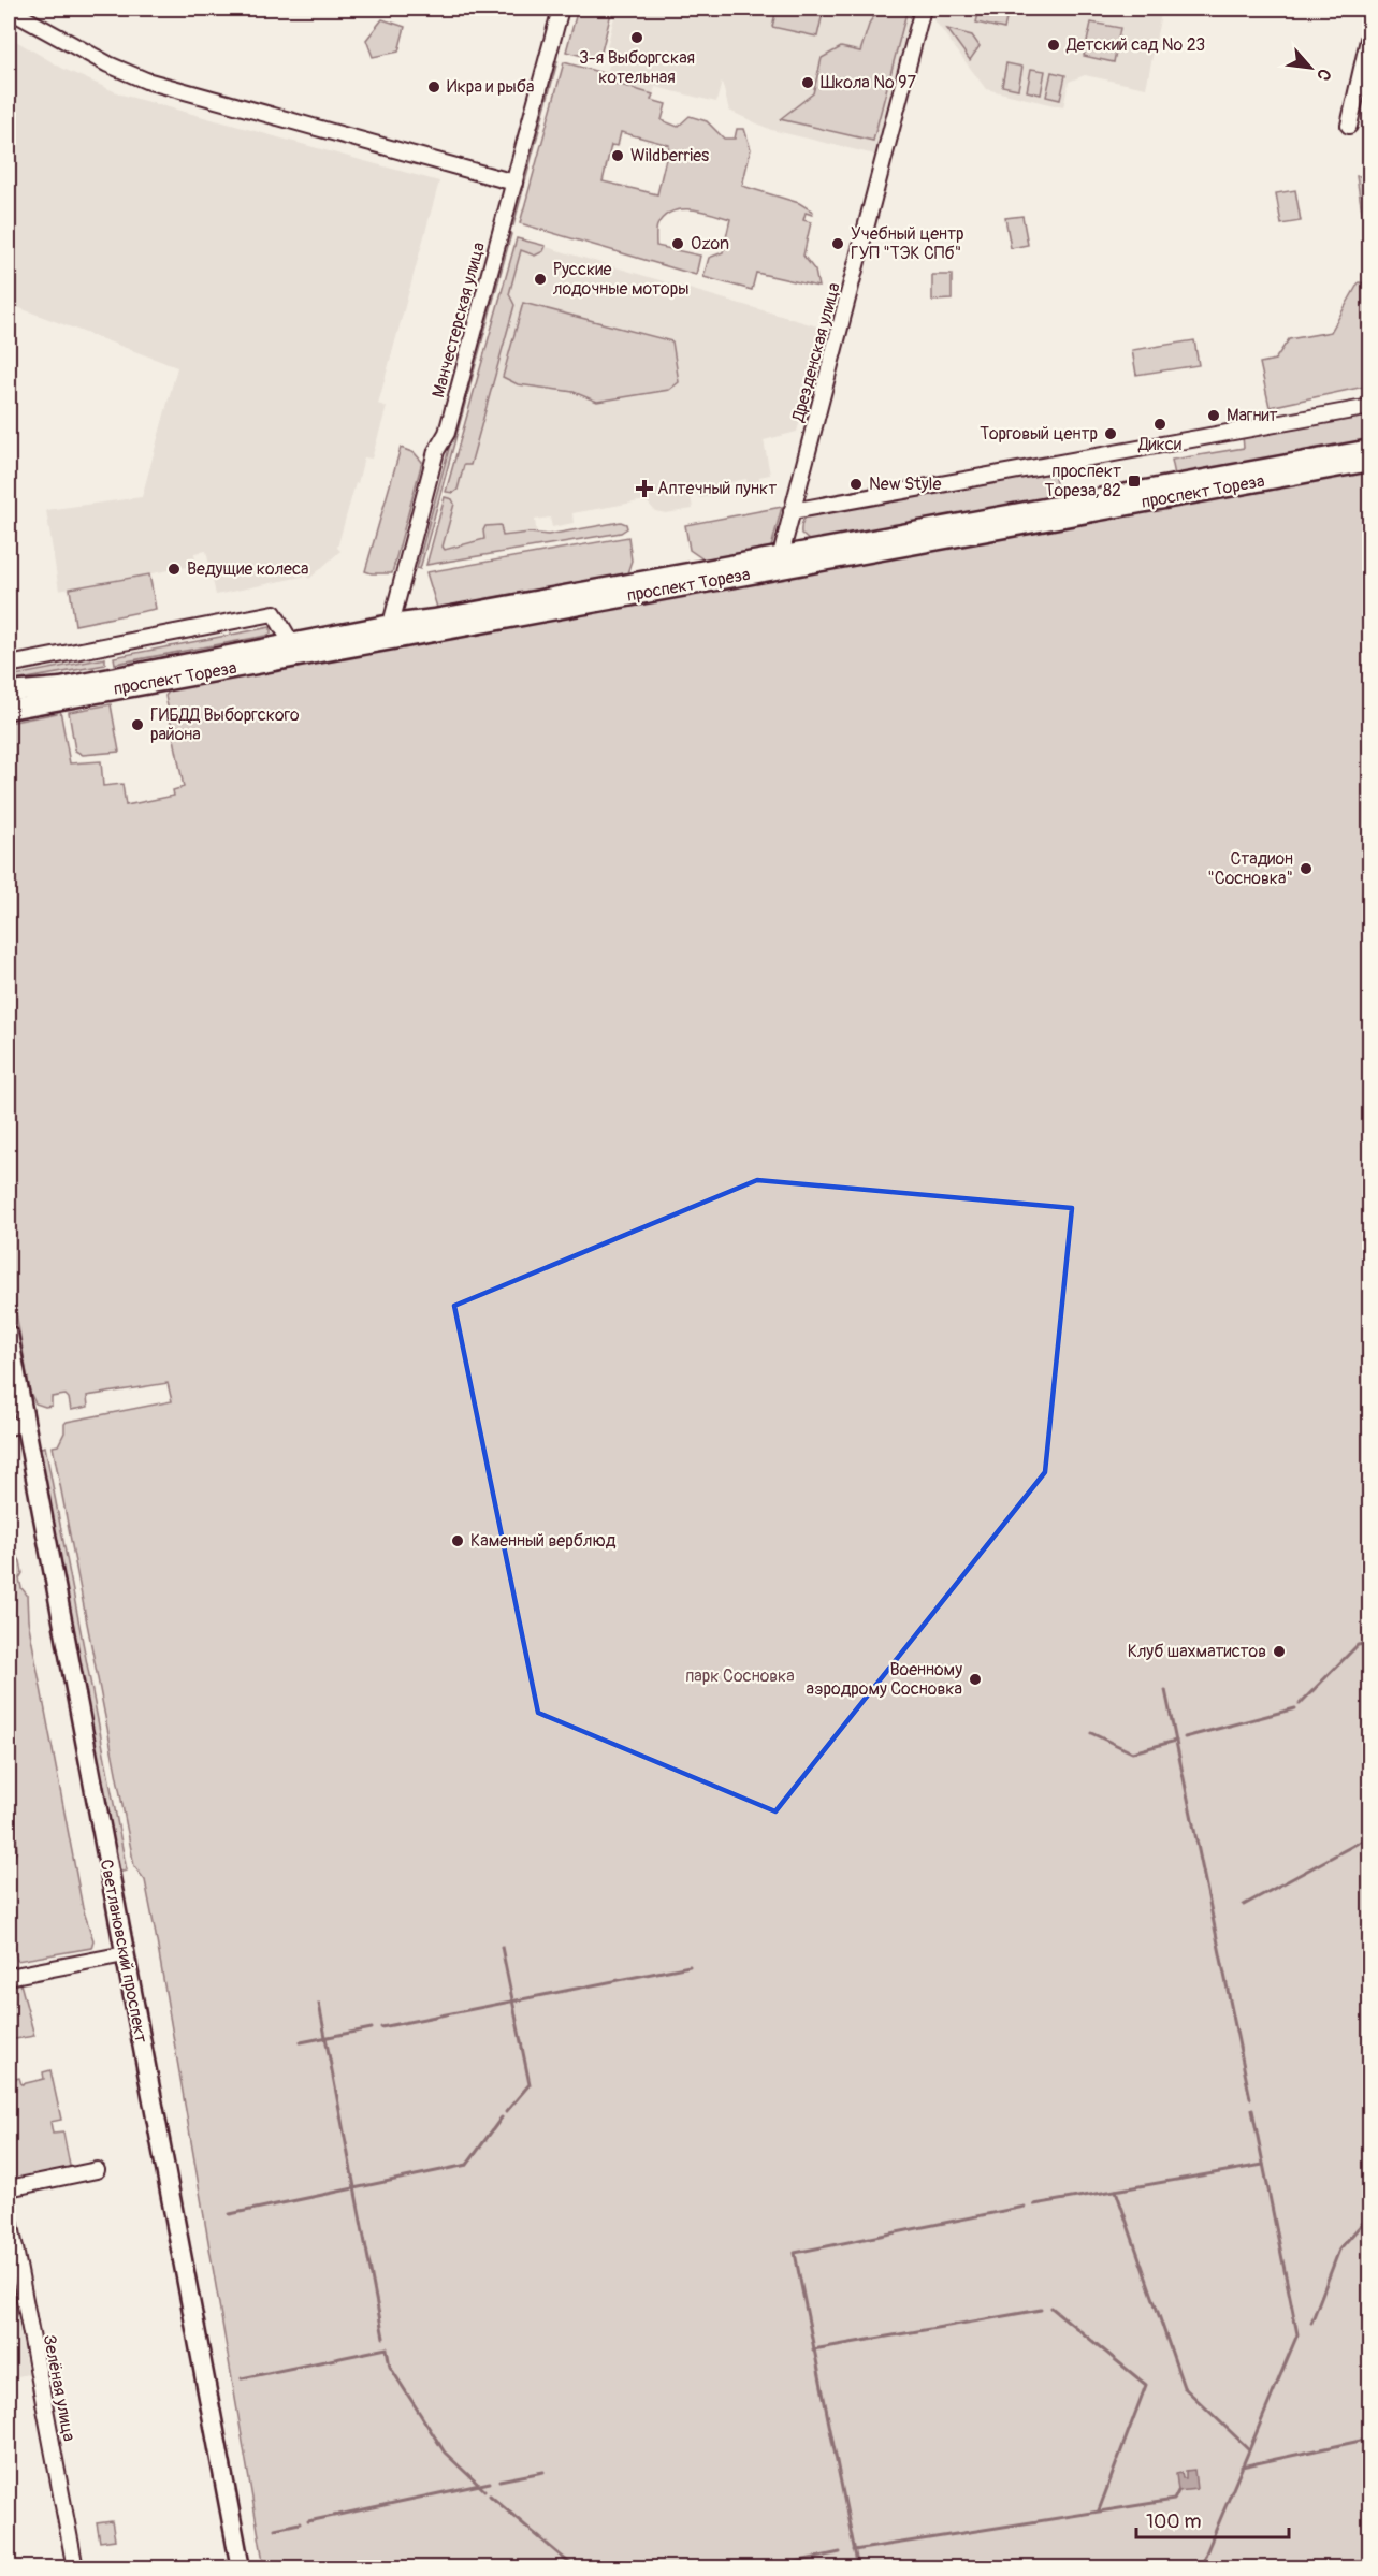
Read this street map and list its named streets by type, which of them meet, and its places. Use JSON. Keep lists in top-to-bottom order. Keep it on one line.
{"streets":{"main road":["проспект Тореза","Светлановский проспект"],"street":["Манчестерская улица","Дрезденская улица","Зелёная улица"]},"crossings":[["Манчестерская улица","проспект Тореза"],["Дрезденская улица","проспект Тореза"]],"parks":["парк Сосновка"],"places":{"other":["3-я Выборгская котельная","Детский сад № 23","Школа № 97","Икра и рыба","Wildberries","Ozon","Учебный центр ГУП \"ТЭК СПб\"","Русские лодочные моторы","Магнит","Дикси","Торговый центр","New Style","Ведущие колеса","ГИБДД Выборгского района","Стадион \"Сосновка\"","Каменный верблюд","Клуб шахматистов","Военному аэродрому Сосновка"],"transit":["проспект Тореза, 82"],"health":["Аптечный пункт"]},"scale_bar":"100 m","north":"bottom right"}
